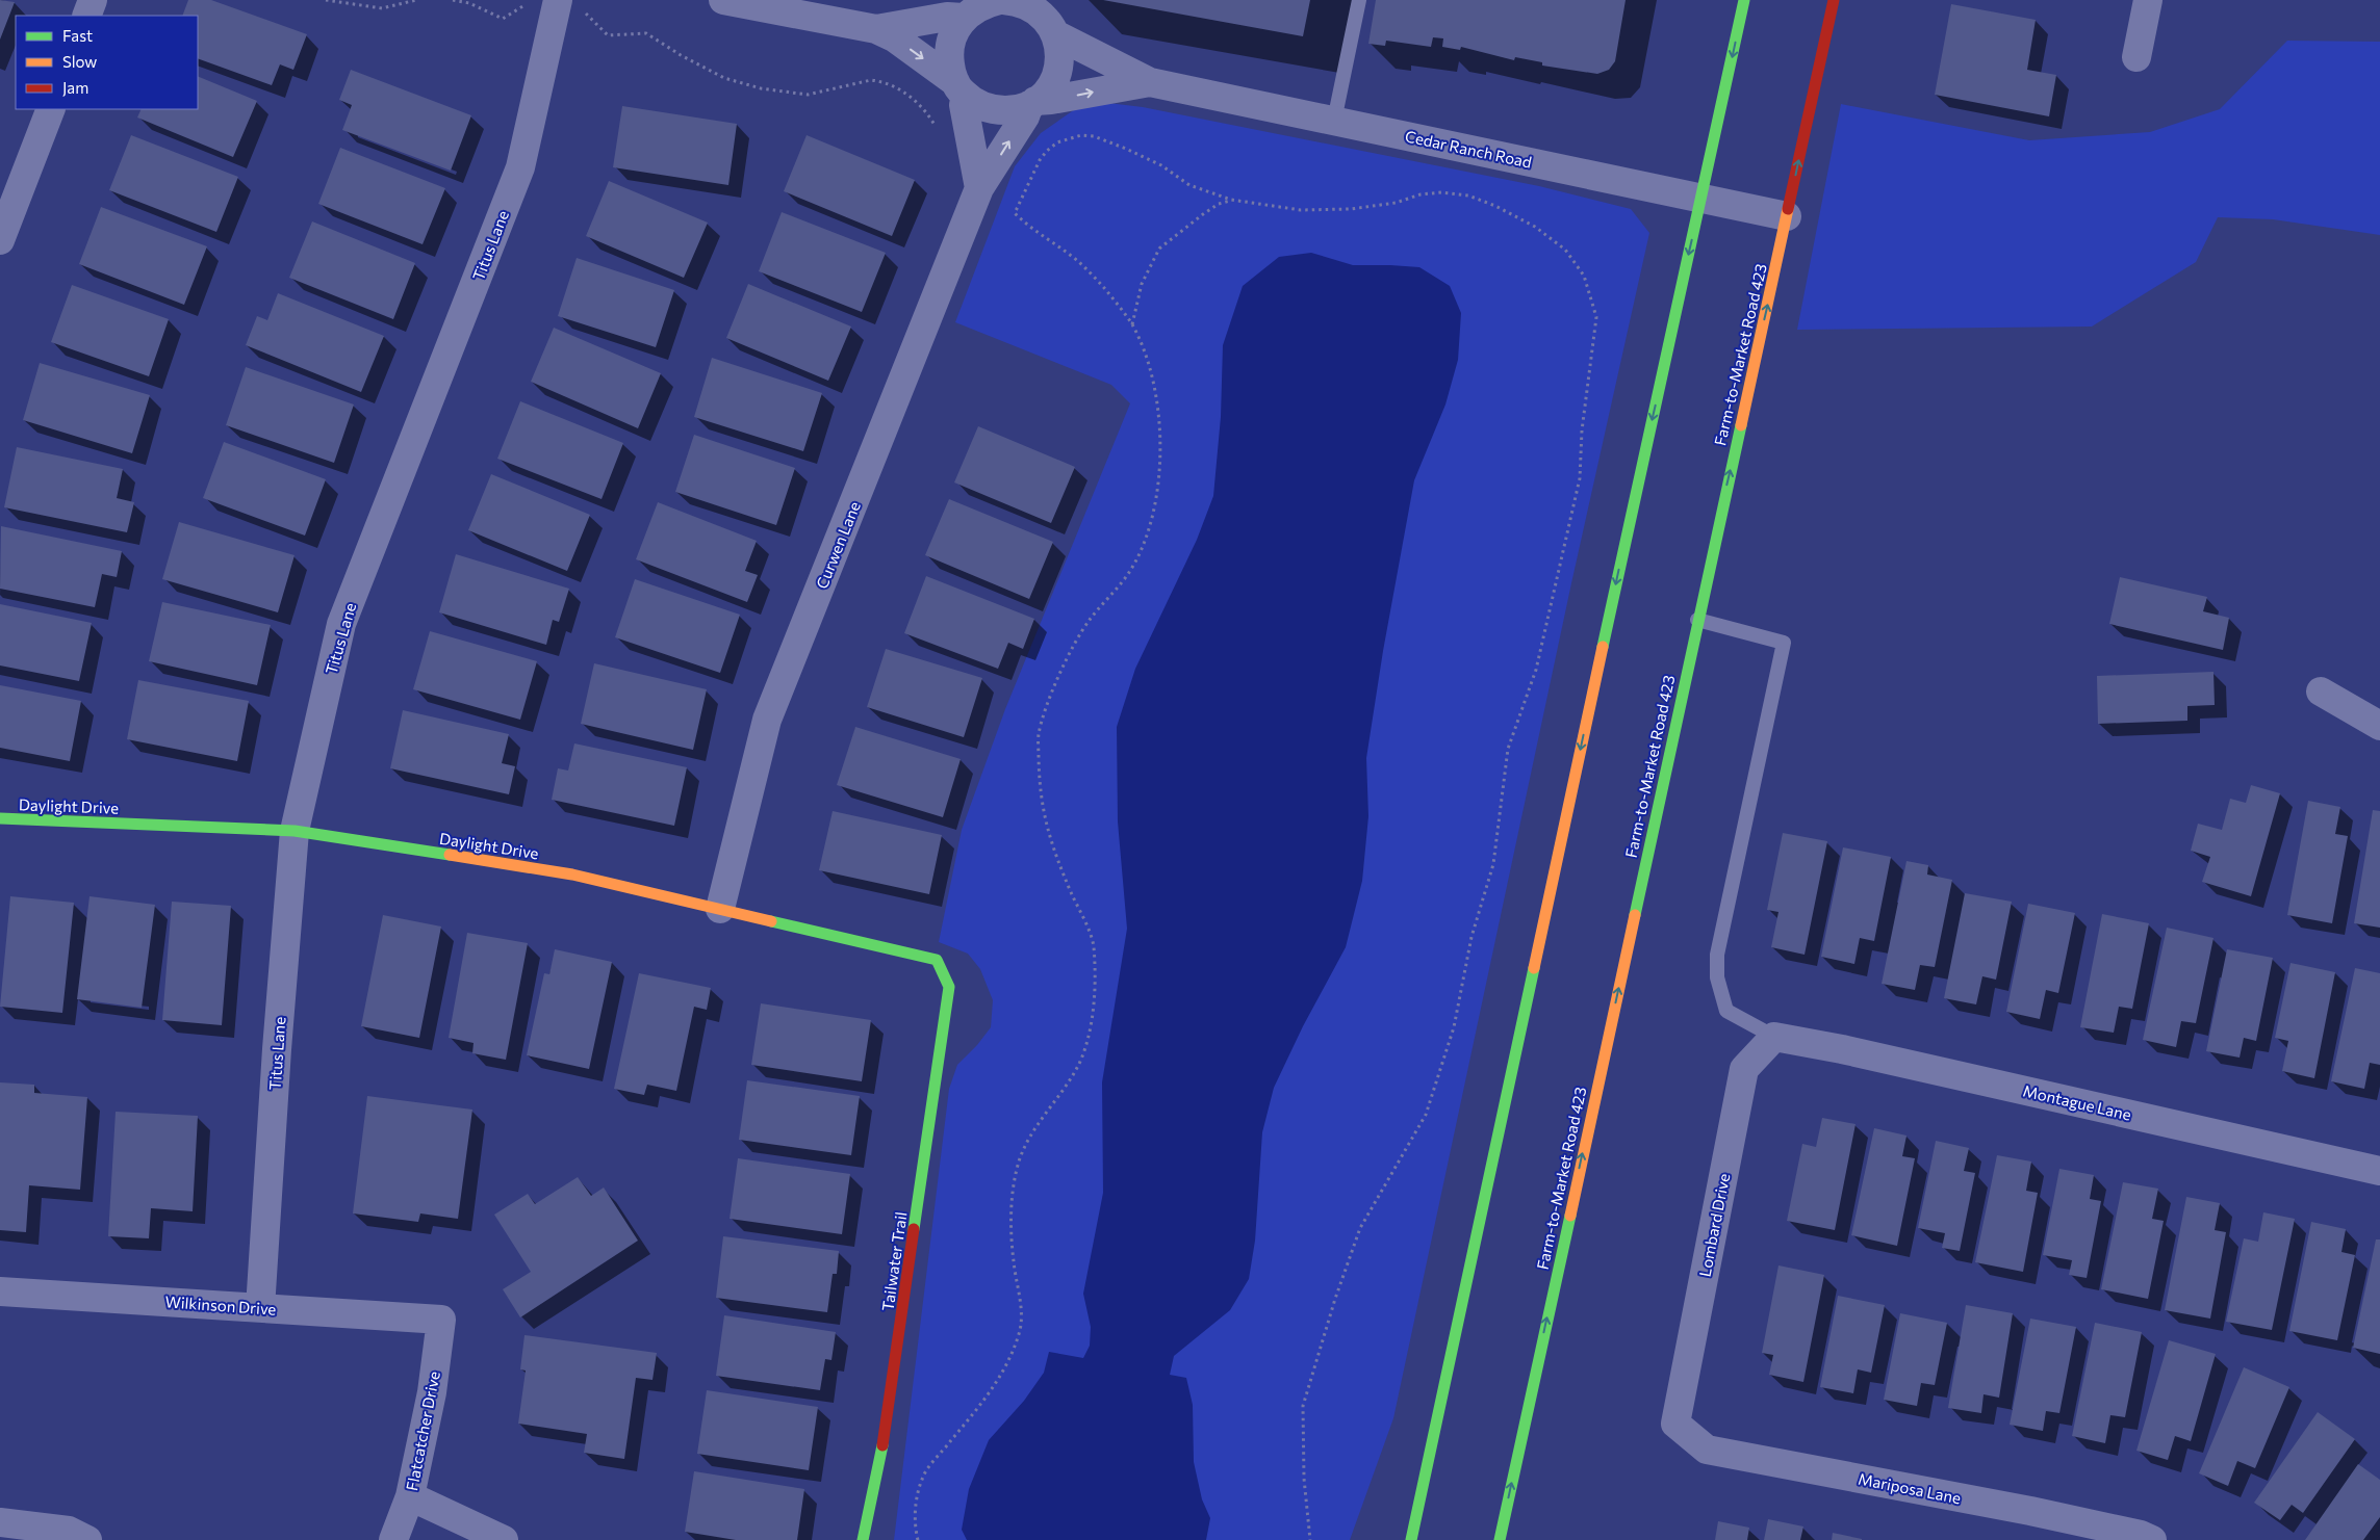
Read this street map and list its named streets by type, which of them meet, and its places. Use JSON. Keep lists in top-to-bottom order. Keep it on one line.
{"streets":{"main road":["Farm-to-Market Road 423","Daylight Drive","Tailwater Trail"],"street":["Cedar Ranch Road","Titus Lane","Curwen Lane","Montague Lane","Lombard Drive","Wilkinson Drive","Flatcatcher Drive","Mariposa Lane"]},"crossings":[["Cedar Ranch Road","Farm-to-Market Road 423"],["Cedar Ranch Road","Curwen Lane"],["Titus Lane","Daylight Drive"],["Titus Lane","Wilkinson Drive"],["Curwen Lane","Daylight Drive"],["Daylight Drive","Tailwater Trail"],["Montague Lane","Lombard Drive"],["Lombard Drive","Mariposa Lane"],["Wilkinson Drive","Flatcatcher Drive"]],"legend":["Fast","Slow","Jam"]}
